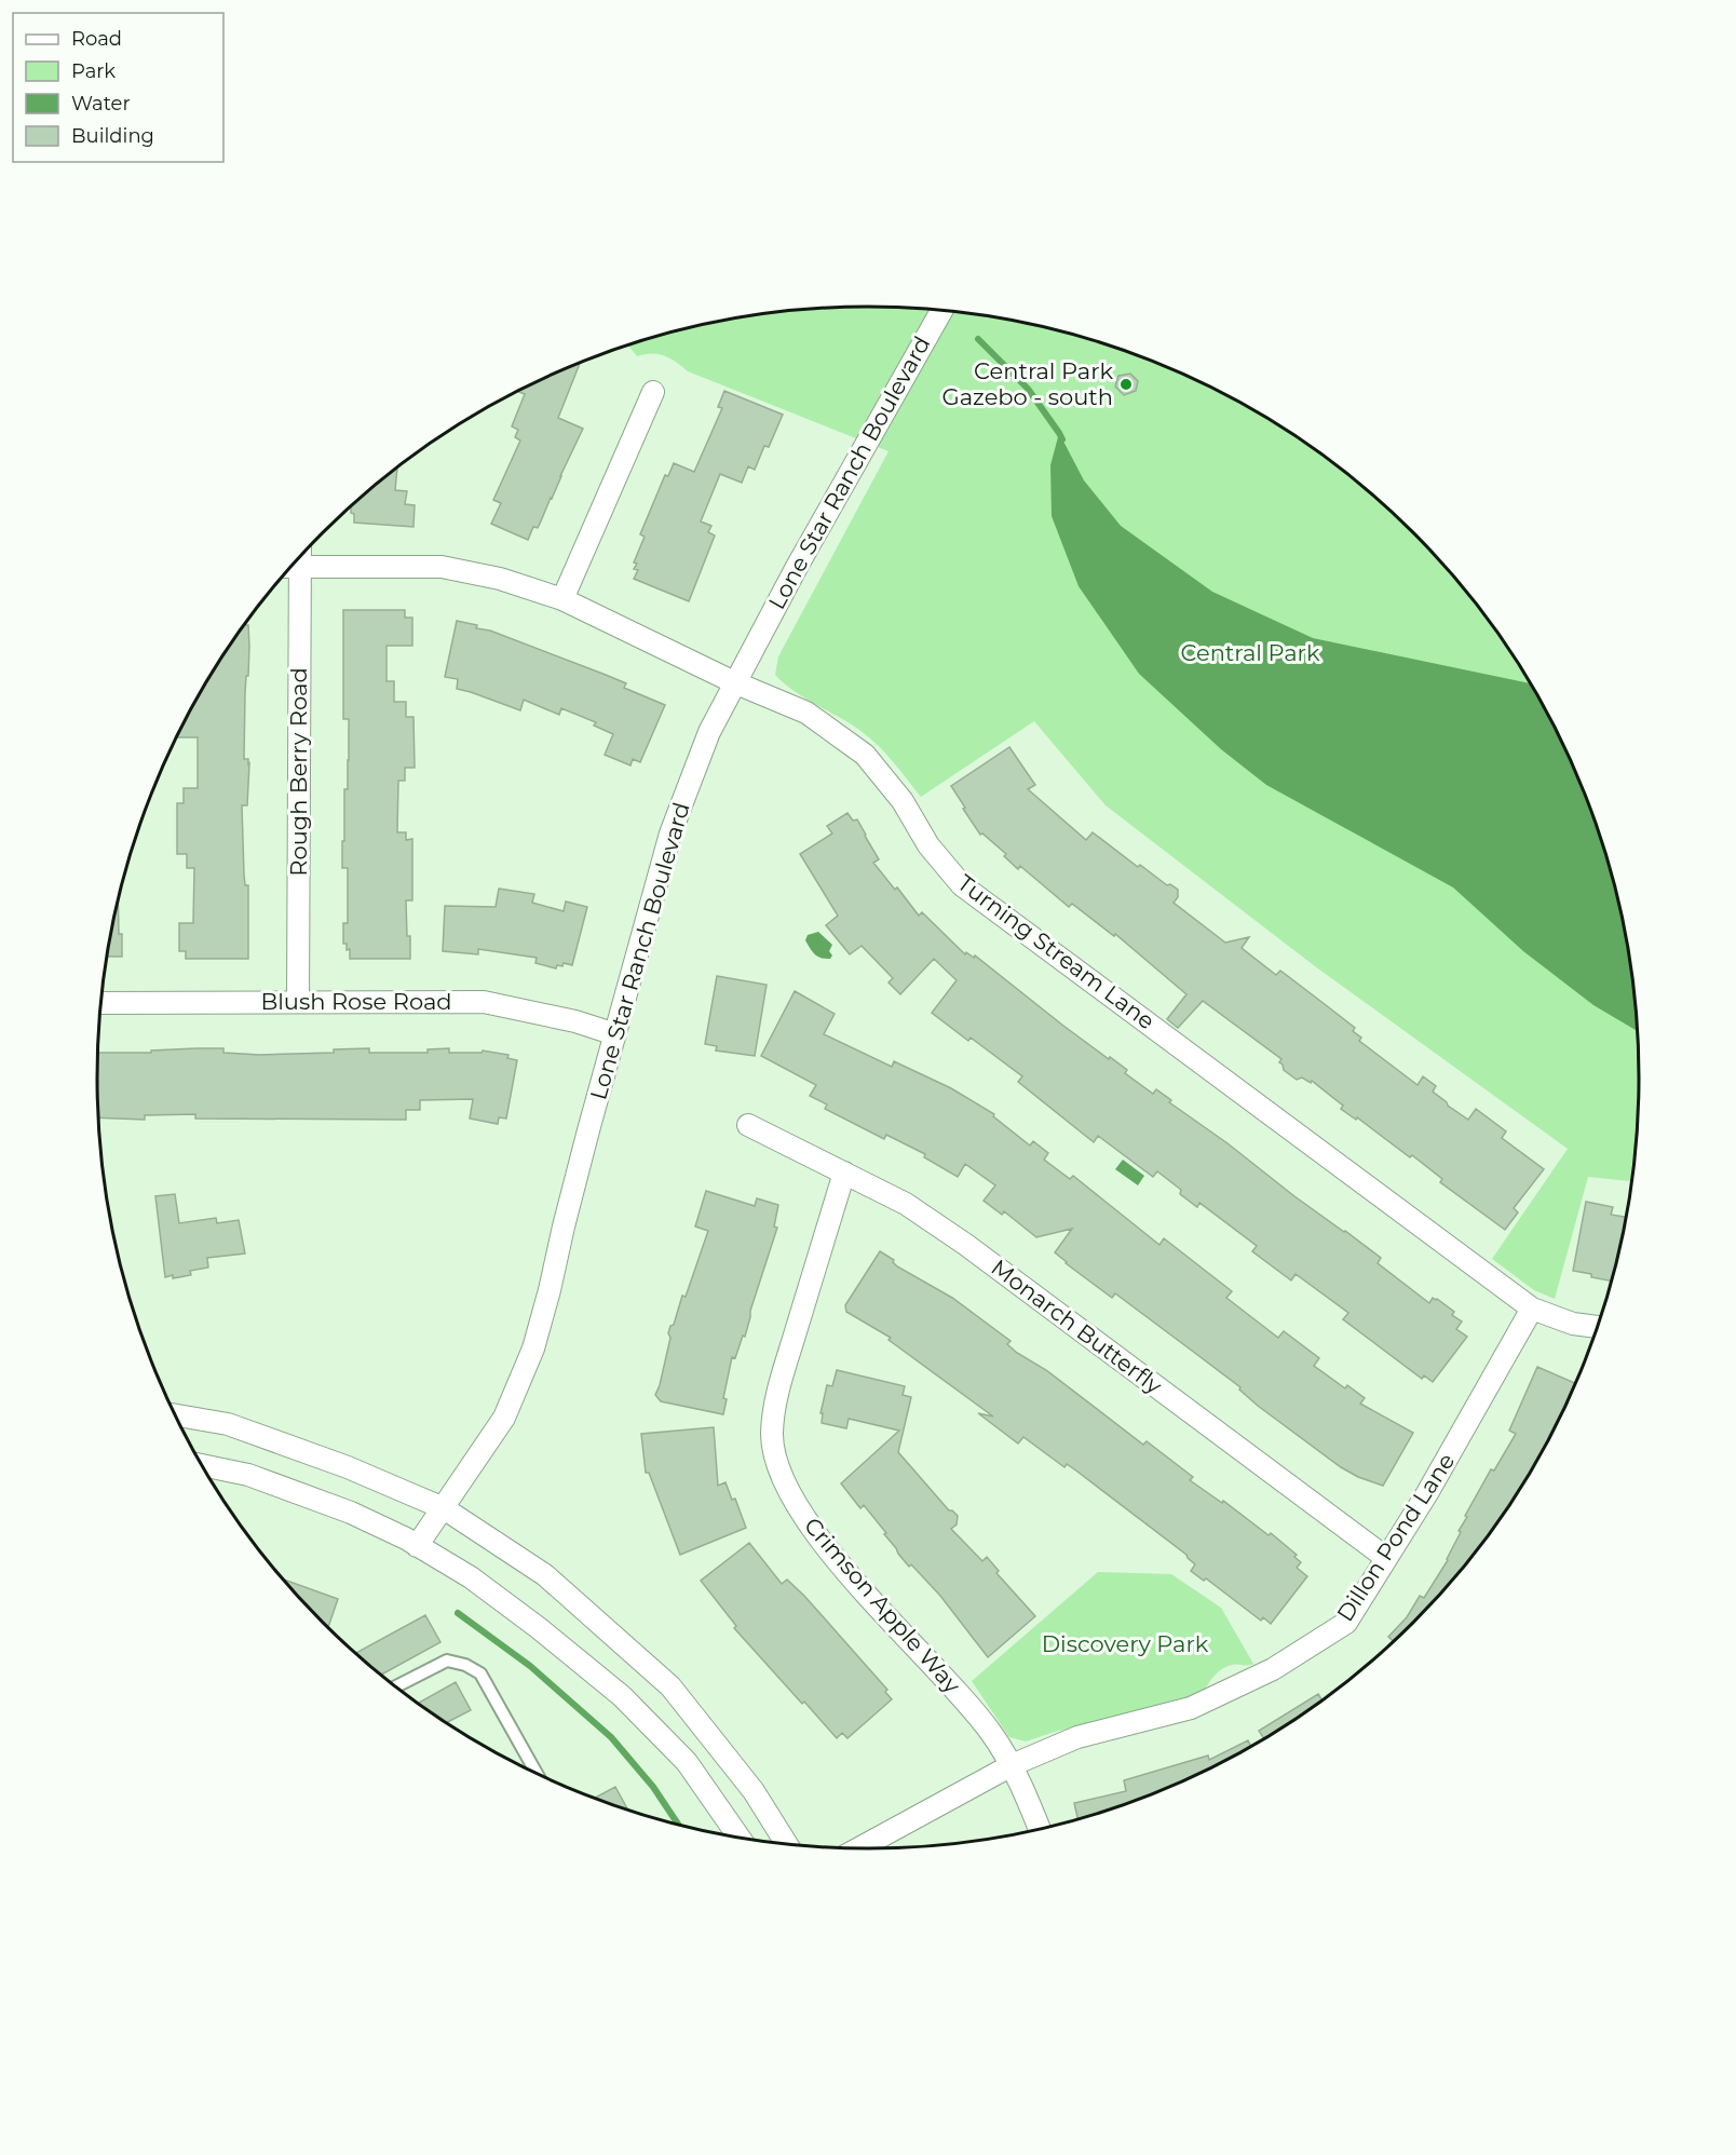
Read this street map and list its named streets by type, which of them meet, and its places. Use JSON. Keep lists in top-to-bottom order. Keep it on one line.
{"streets":{"street":["Lone Star Ranch Boulevard","Rough Berry Road","Turning Stream Lane","Blush Rose Road","Monarch Butterfly","Dillon Pond Lane","Crimson Apple Way"]},"crossings":[["Lone Star Ranch Boulevard","Turning Stream Lane"],["Lone Star Ranch Boulevard","Blush Rose Road"],["Rough Berry Road","Turning Stream Lane"],["Rough Berry Road","Blush Rose Road"],["Turning Stream Lane","Dillon Pond Lane"],["Monarch Butterfly","Dillon Pond Lane"],["Monarch Butterfly","Crimson Apple Way"],["Dillon Pond Lane","Crimson Apple Way"]],"parks":["Central Park","Discovery Park"],"places":["Central Park Gazebo - south"],"legend":["Road","Park","Water","Building"]}
